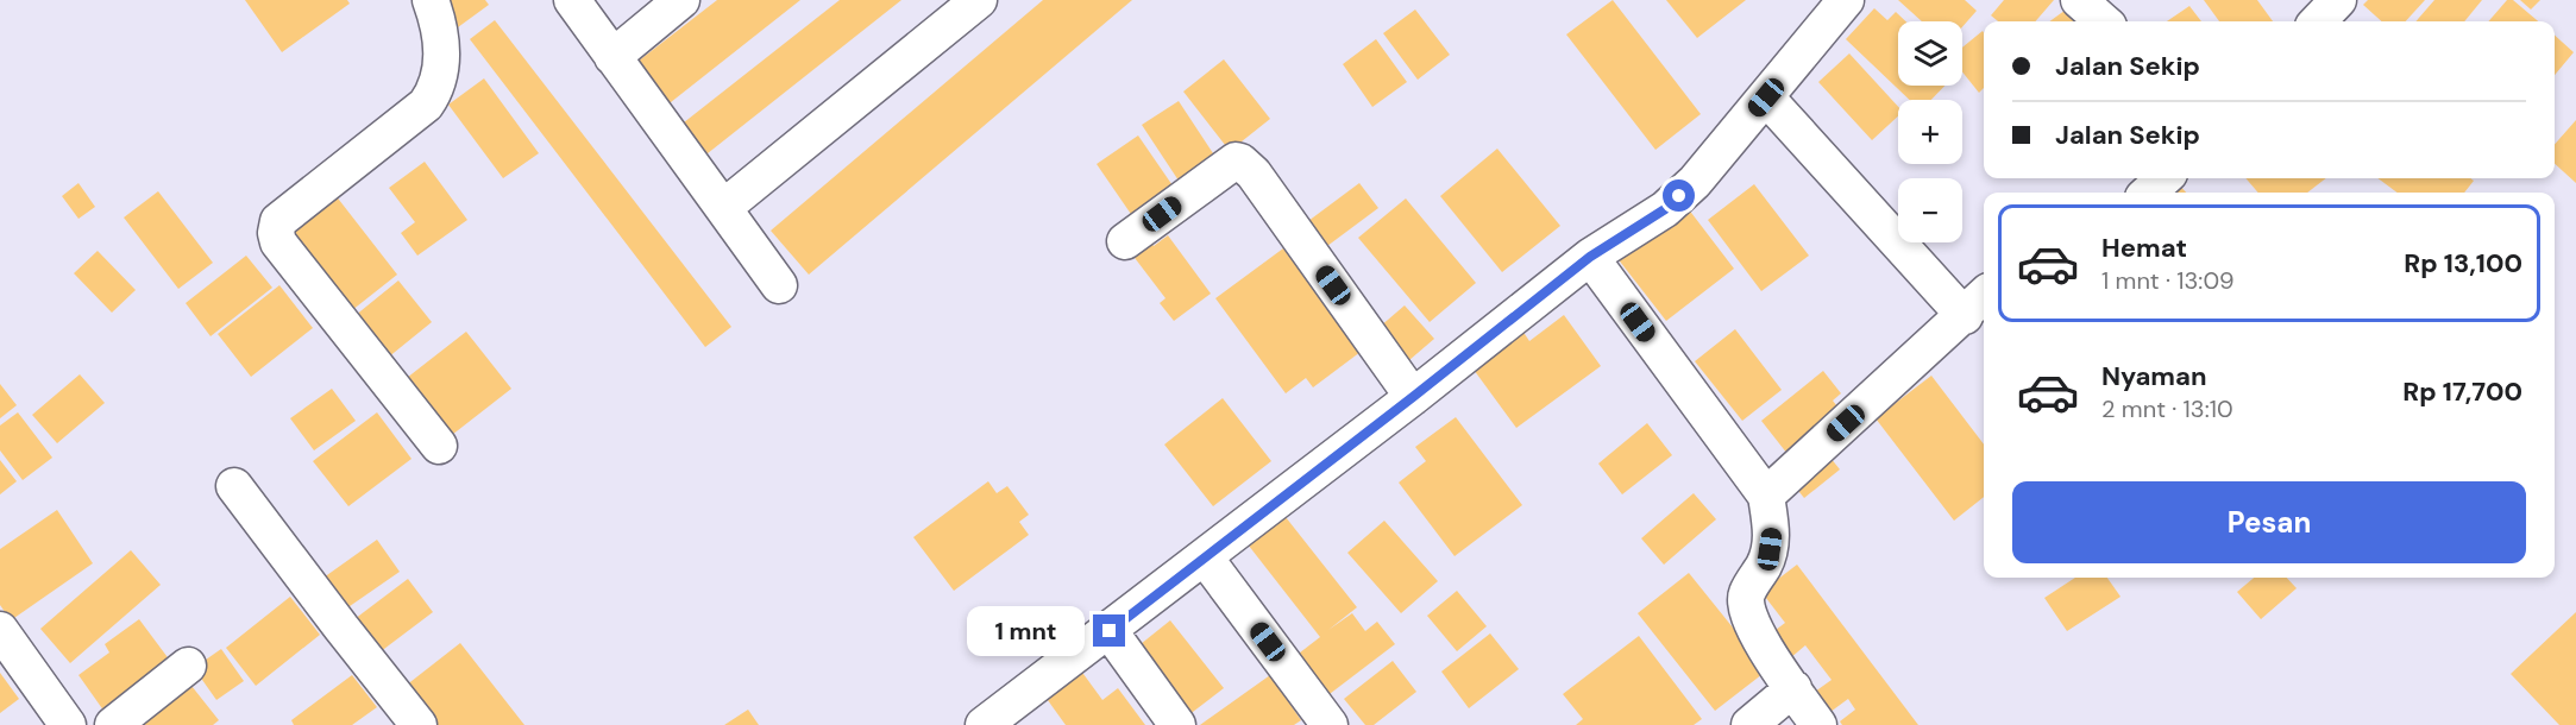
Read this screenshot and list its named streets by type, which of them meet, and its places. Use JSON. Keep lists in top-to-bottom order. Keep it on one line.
{"page":{"map_buttons":["+","−"],"banner":["Jalan Sekip","Jalan Sekip"],"list":[{"name":"Hemat","note":"1 mnt · 13:09","value":"Rp 13,100"},{"name":"Nyaman","note":"2 mnt · 13:10","value":"Rp 17,700"}],"buttons":"Pesan","bubble":"1 mnt"}}
